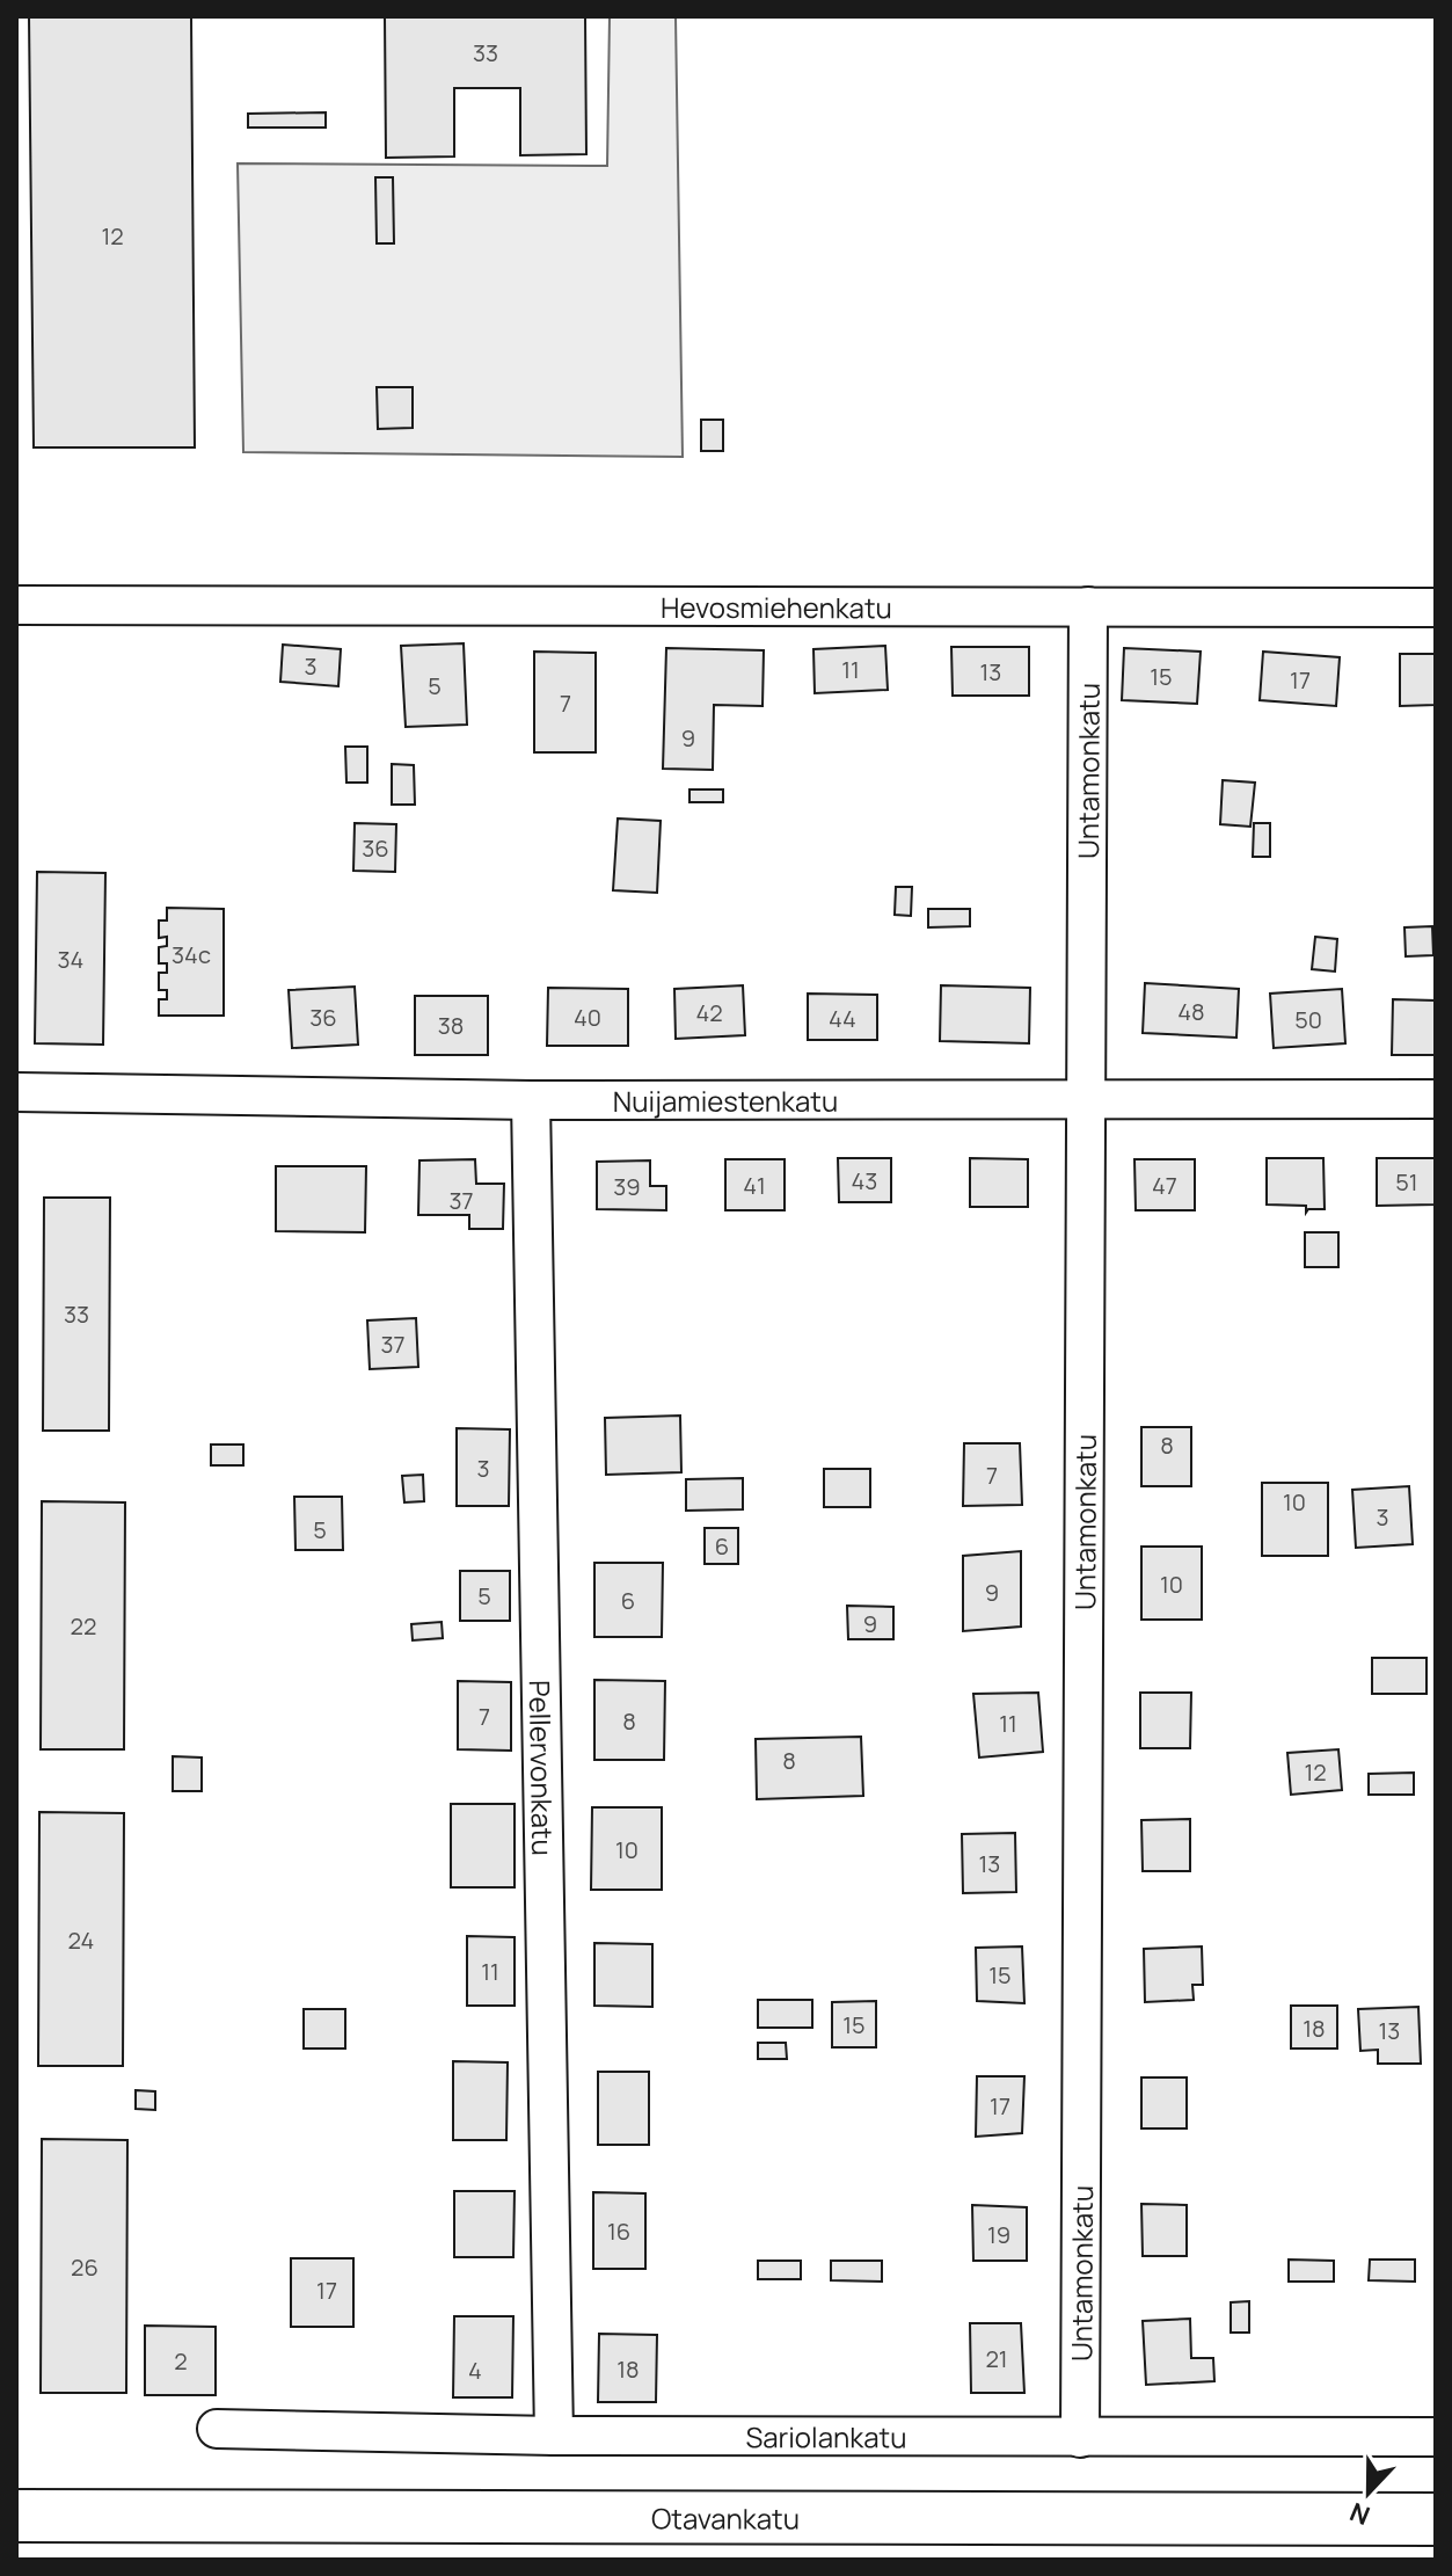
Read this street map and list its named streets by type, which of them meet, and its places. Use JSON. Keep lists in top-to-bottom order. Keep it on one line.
{"streets":{"main road":["Otavankatu"],"street":["Hevosmiehenkatu","Untamonkatu","Nuijamiestenkatu","Pellervonkatu","Sariolankatu"]},"crossings":[["Hevosmiehenkatu","Untamonkatu"],["Untamonkatu","Nuijamiestenkatu"],["Untamonkatu","Sariolankatu"],["Nuijamiestenkatu","Pellervonkatu"],["Pellervonkatu","Sariolankatu"]],"house_numbers":["33","12","3","11","13","15","17","5","7","9","36","34c","34","48","42","36","40","44","50","38","43","51","41","47","39","37","33","37","8","3","7","10","3","5","6","10","9","5","6","9","22","7","8","11","8","12","10","13","24","11","15","15","18","13","17","16","19","26","17","21","2","18","4"],"north":"bottom"}
